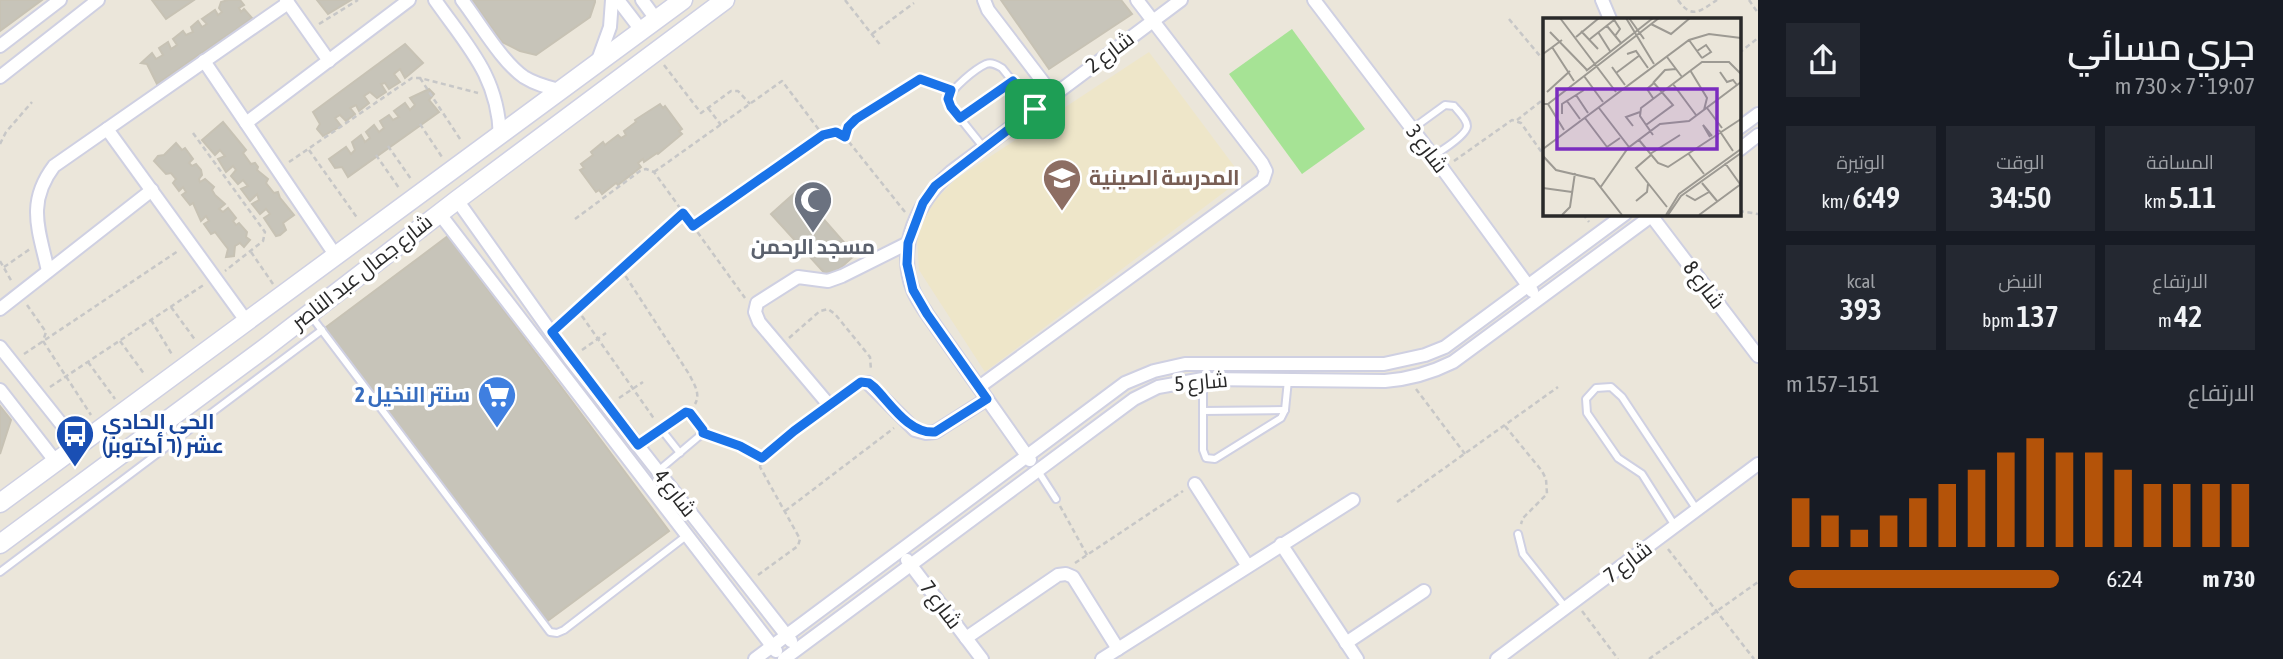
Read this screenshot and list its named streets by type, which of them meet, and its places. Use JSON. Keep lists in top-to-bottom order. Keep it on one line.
{"streets":{"main road":["شارع جمال عبد الناصر"],"street":["شارع 2","شارع 3","شارع 8","شارع 5","شارع 4","شارع 7"]},"crossings":[["شارع 2","شارع 5"],["شارع 3","شارع 5"],["شارع جمال عبد الناصر","شارع 4"],["شارع 5","شارع 4"],["شارع 5","شارع 7"]],"places":{"school or university":["المدرسة الصينية"],"mosque":["مسجد الرحمن"],"supermarket":["سنتر النخيل 2"],"bus stop":["الحي الحادي عشر (٦ أكتوبر)"]},"page":{"heading":["جري مسائي","19:07 · 7 × 730 m"],"stats":[["المسافة","5.11 km"],["الوقت","34:50"],["الوتيرة","6:49 /km"],["الارتفاع","42 m"],["النبض","137 bpm"],["kcal","393"]],"chart":["الارتفاع","151–157 m"],"list":[{"name":"730 m","note":"6:24"}]}}
